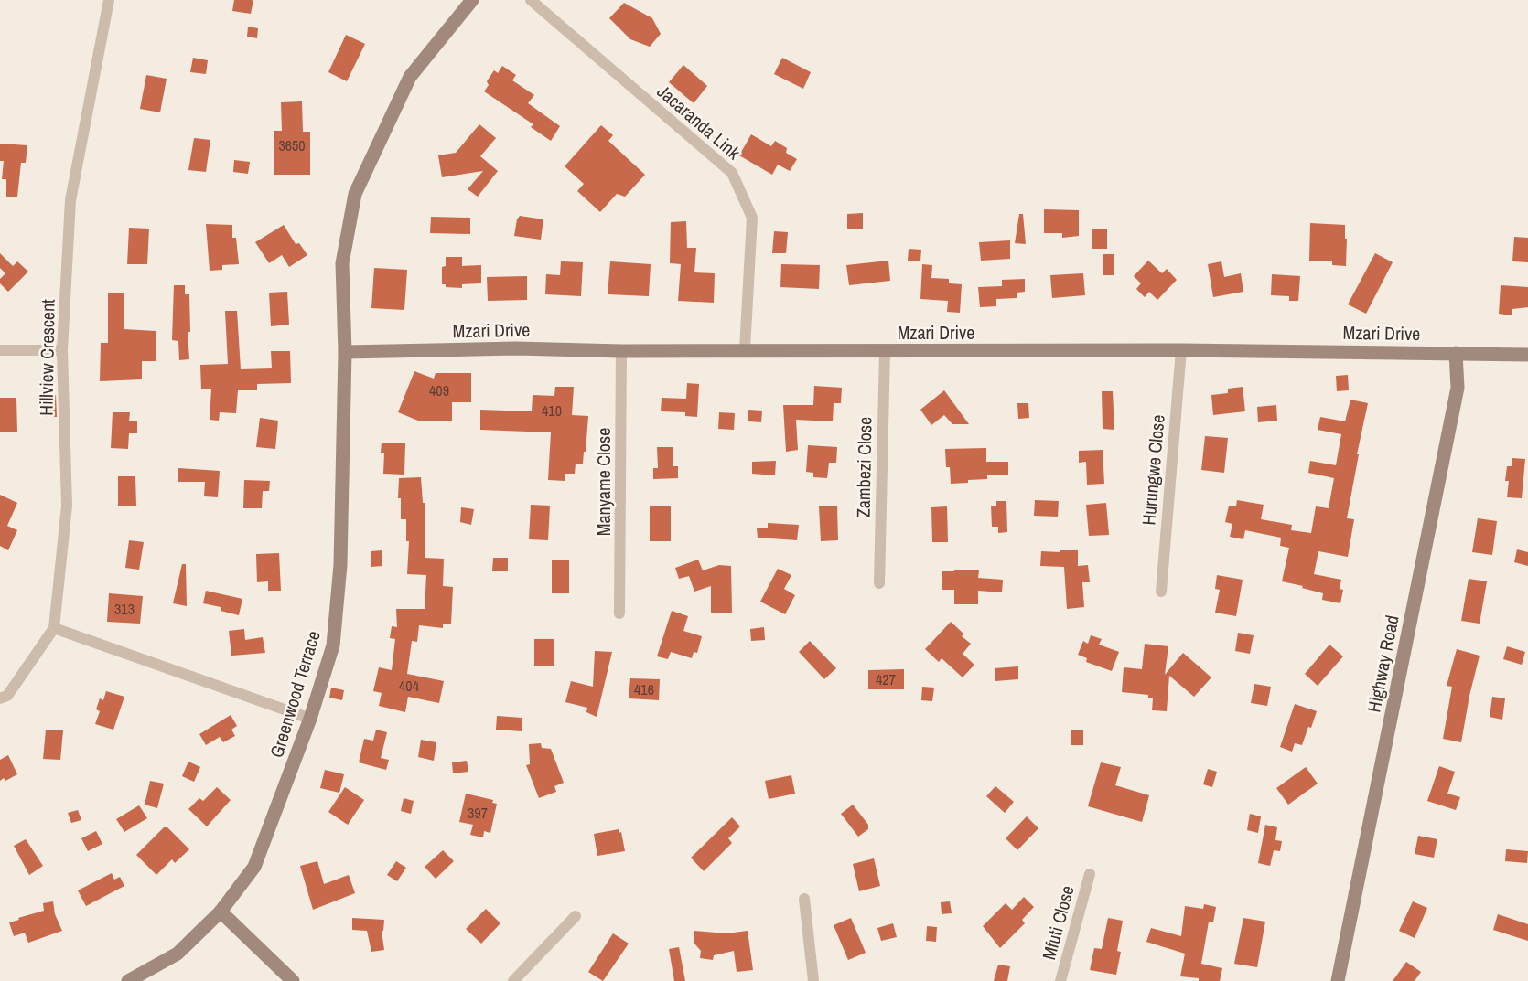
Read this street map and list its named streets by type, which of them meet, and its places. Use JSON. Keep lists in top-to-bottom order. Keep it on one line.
{"streets":{"street":["Jacaranda Link","Mzari Drive","Hillview Crescent","Zambezi Close","Hurungwe Close","Manyame Close","Highway Road","Greenwood Terrace","Mfuti Close"]},"crossings":[["Jacaranda Link","Mzari Drive"],["Mzari Drive","Zambezi Close"],["Mzari Drive","Hurungwe Close"],["Mzari Drive","Manyame Close"],["Mzari Drive","Highway Road"],["Mzari Drive","Greenwood Terrace"]],"house_numbers":["3650","409","410","313","427","404","416","397"]}
